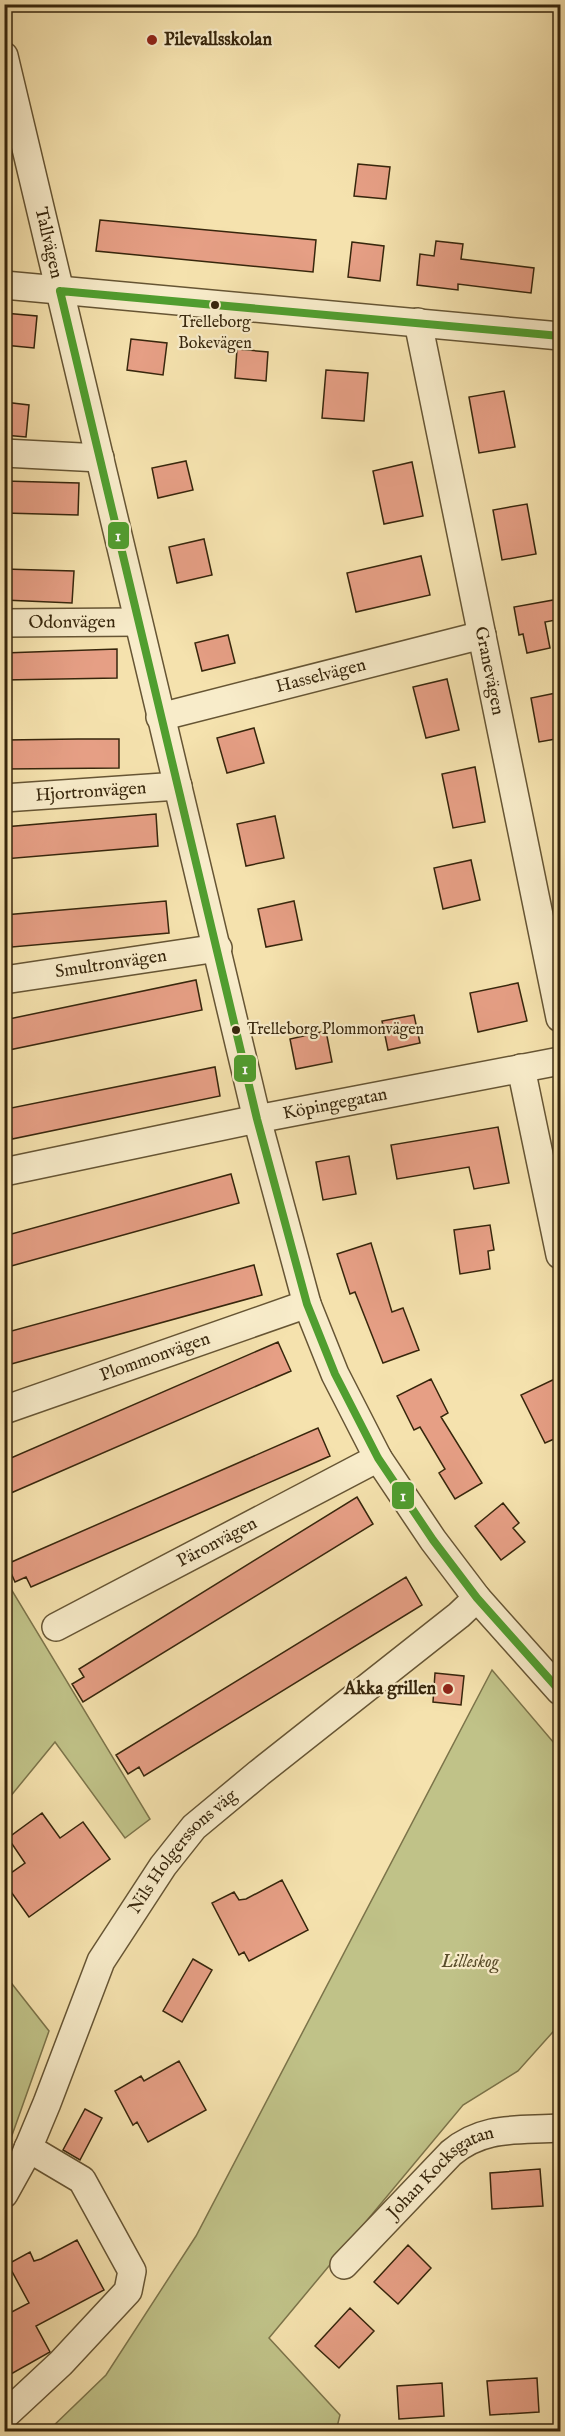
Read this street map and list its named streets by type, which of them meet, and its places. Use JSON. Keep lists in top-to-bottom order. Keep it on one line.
{"streets":{"street":["Tallvägen","Odonvägen","Granevägen","Hasselvägen","Hjortronvägen","Smultronvägen","Köpingegatan","Plommonvägen","Päronvägen","Nils Holgerssons väg","Johan Kocksgatan"]},"crossings":[["Tallvägen","Odonvägen"],["Tallvägen","Hasselvägen"],["Tallvägen","Hjortronvägen"],["Tallvägen","Smultronvägen"],["Tallvägen","Köpingegatan"],["Tallvägen","Plommonvägen"],["Tallvägen","Päronvägen"],["Tallvägen","Nils Holgerssons väg"],["Granevägen","Hasselvägen"]],"parks":["Lilleskog"],"places":["Pilevallsskolan","Trelleborg Bokevägen","Trelleborg Plommonvägen","Akka grillen"],"lines":["transit line 1"]}
